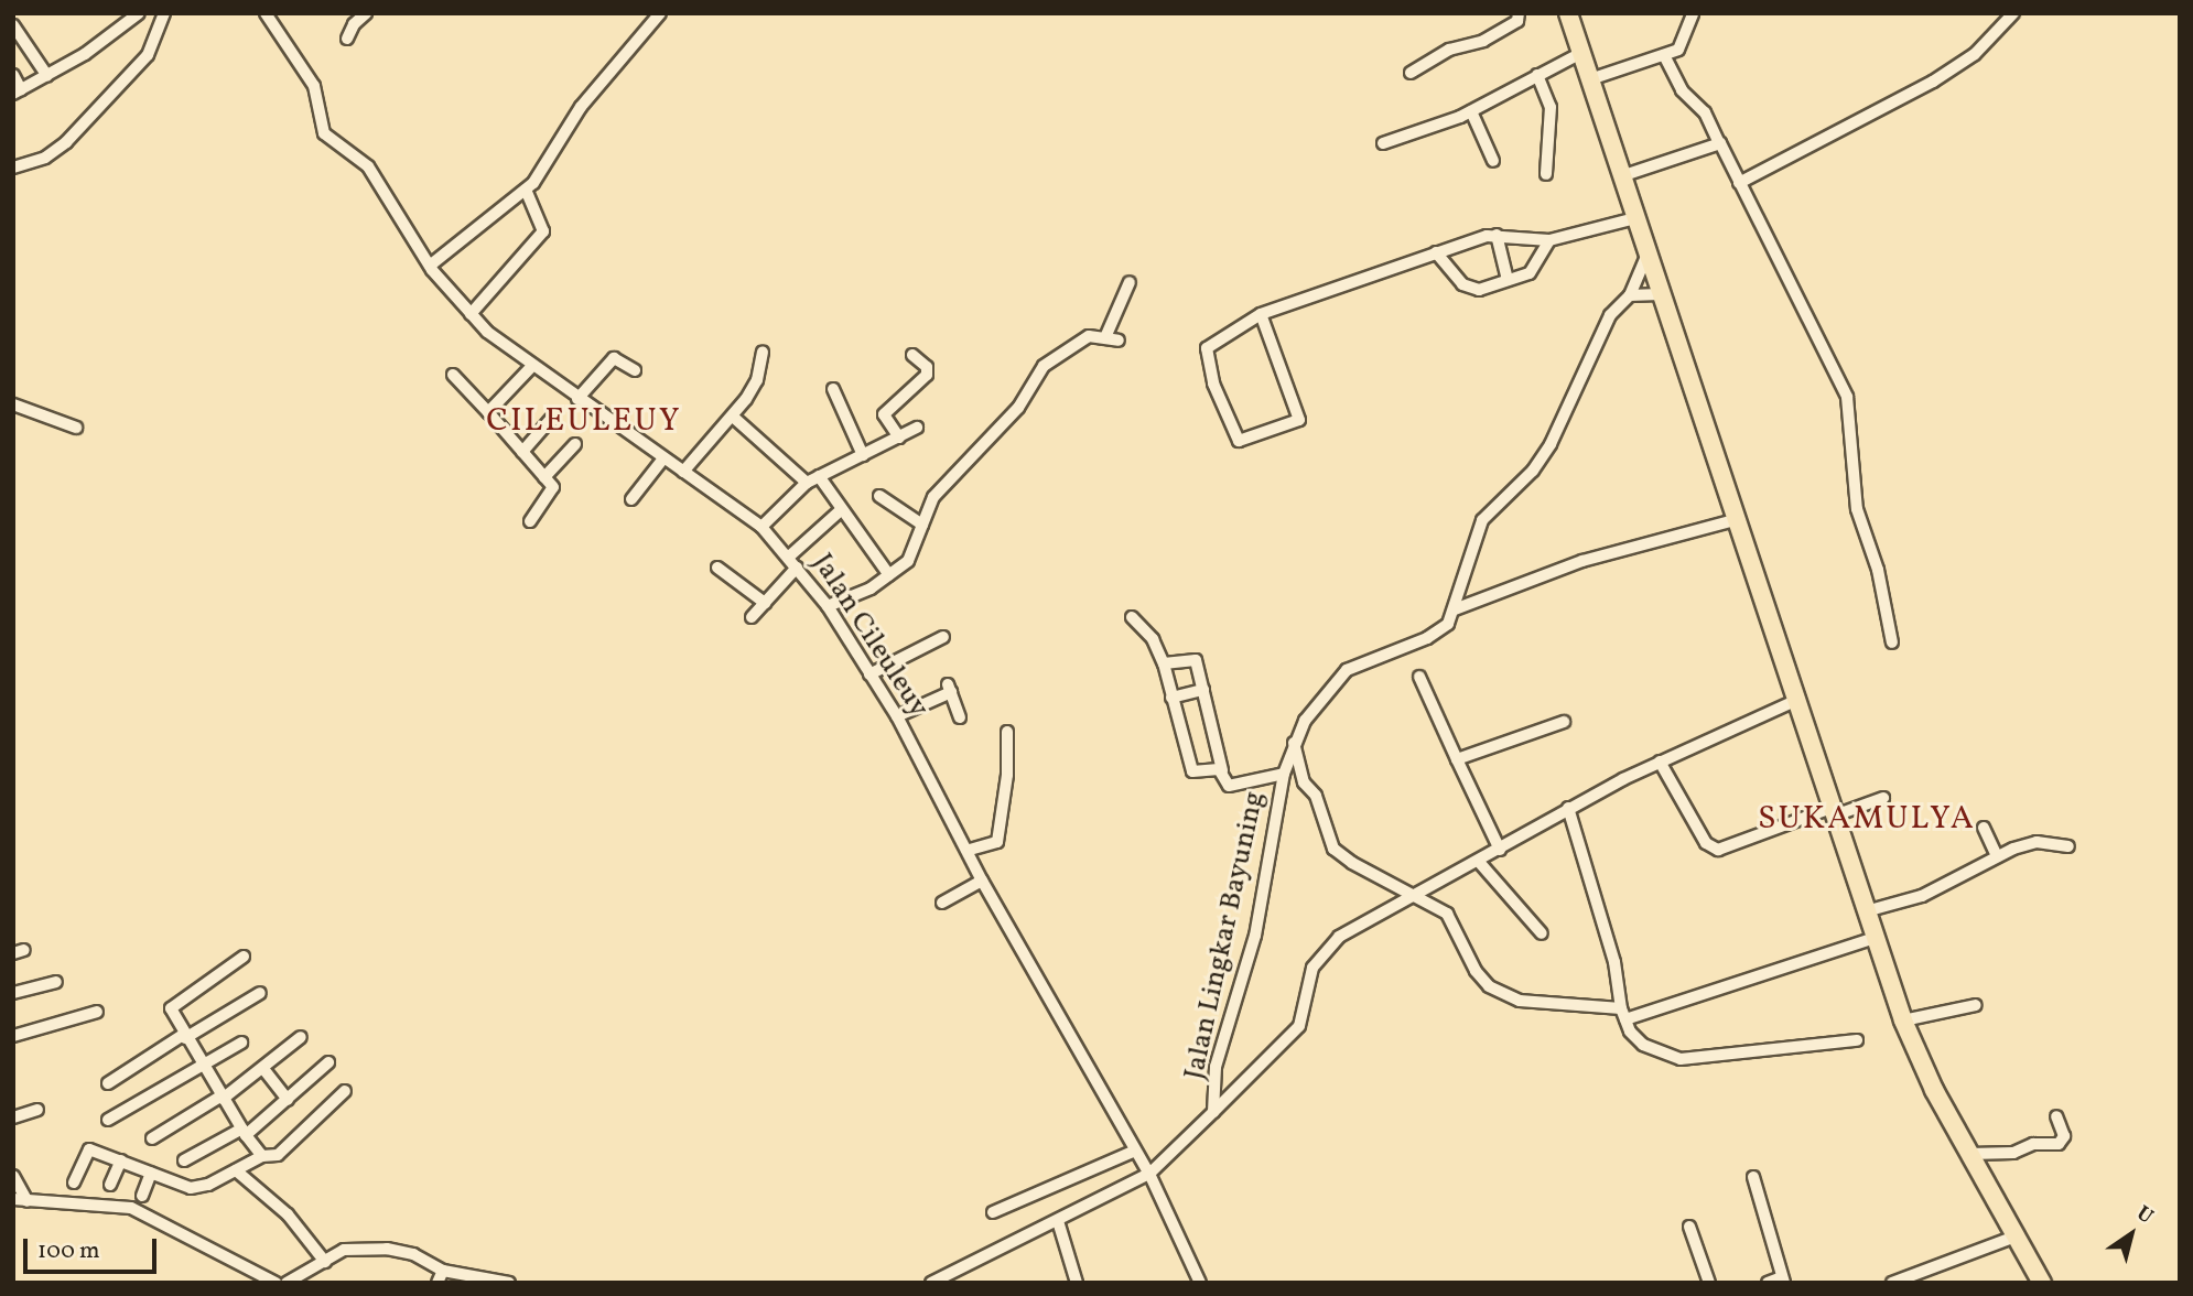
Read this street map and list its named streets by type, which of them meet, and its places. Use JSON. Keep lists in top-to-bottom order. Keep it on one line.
{"streets":{"street":["Jalan Cileuleuy","Jalan Lingkar Bayuning"]},"crossings":[["Jalan Cileuleuy","Jalan Lingkar Bayuning"]],"districts":["CILEULEUY","SUKAMULYA"],"scale_bar":"100 m","north":"top right"}
